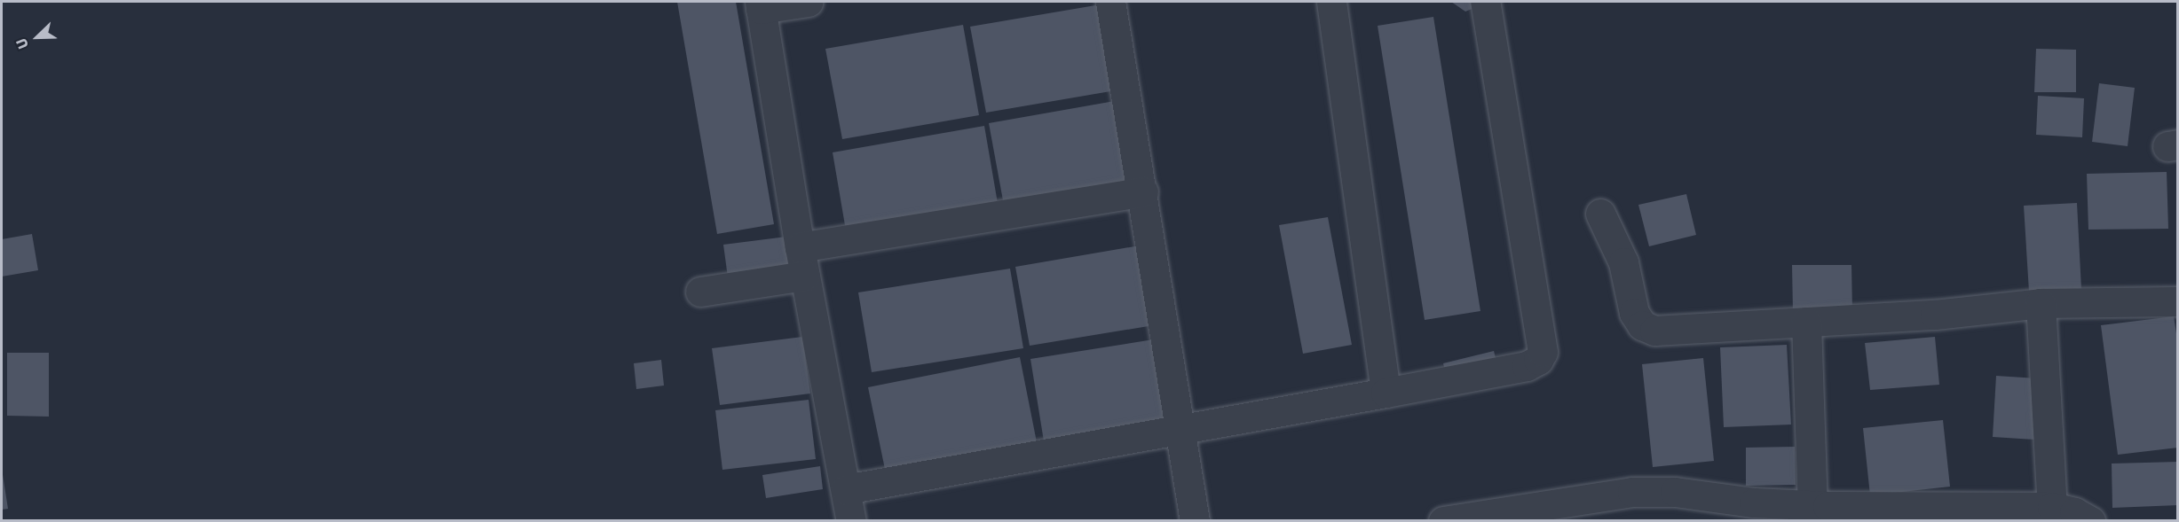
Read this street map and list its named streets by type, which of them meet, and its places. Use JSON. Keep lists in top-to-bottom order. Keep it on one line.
{"north":"bottom left"}
